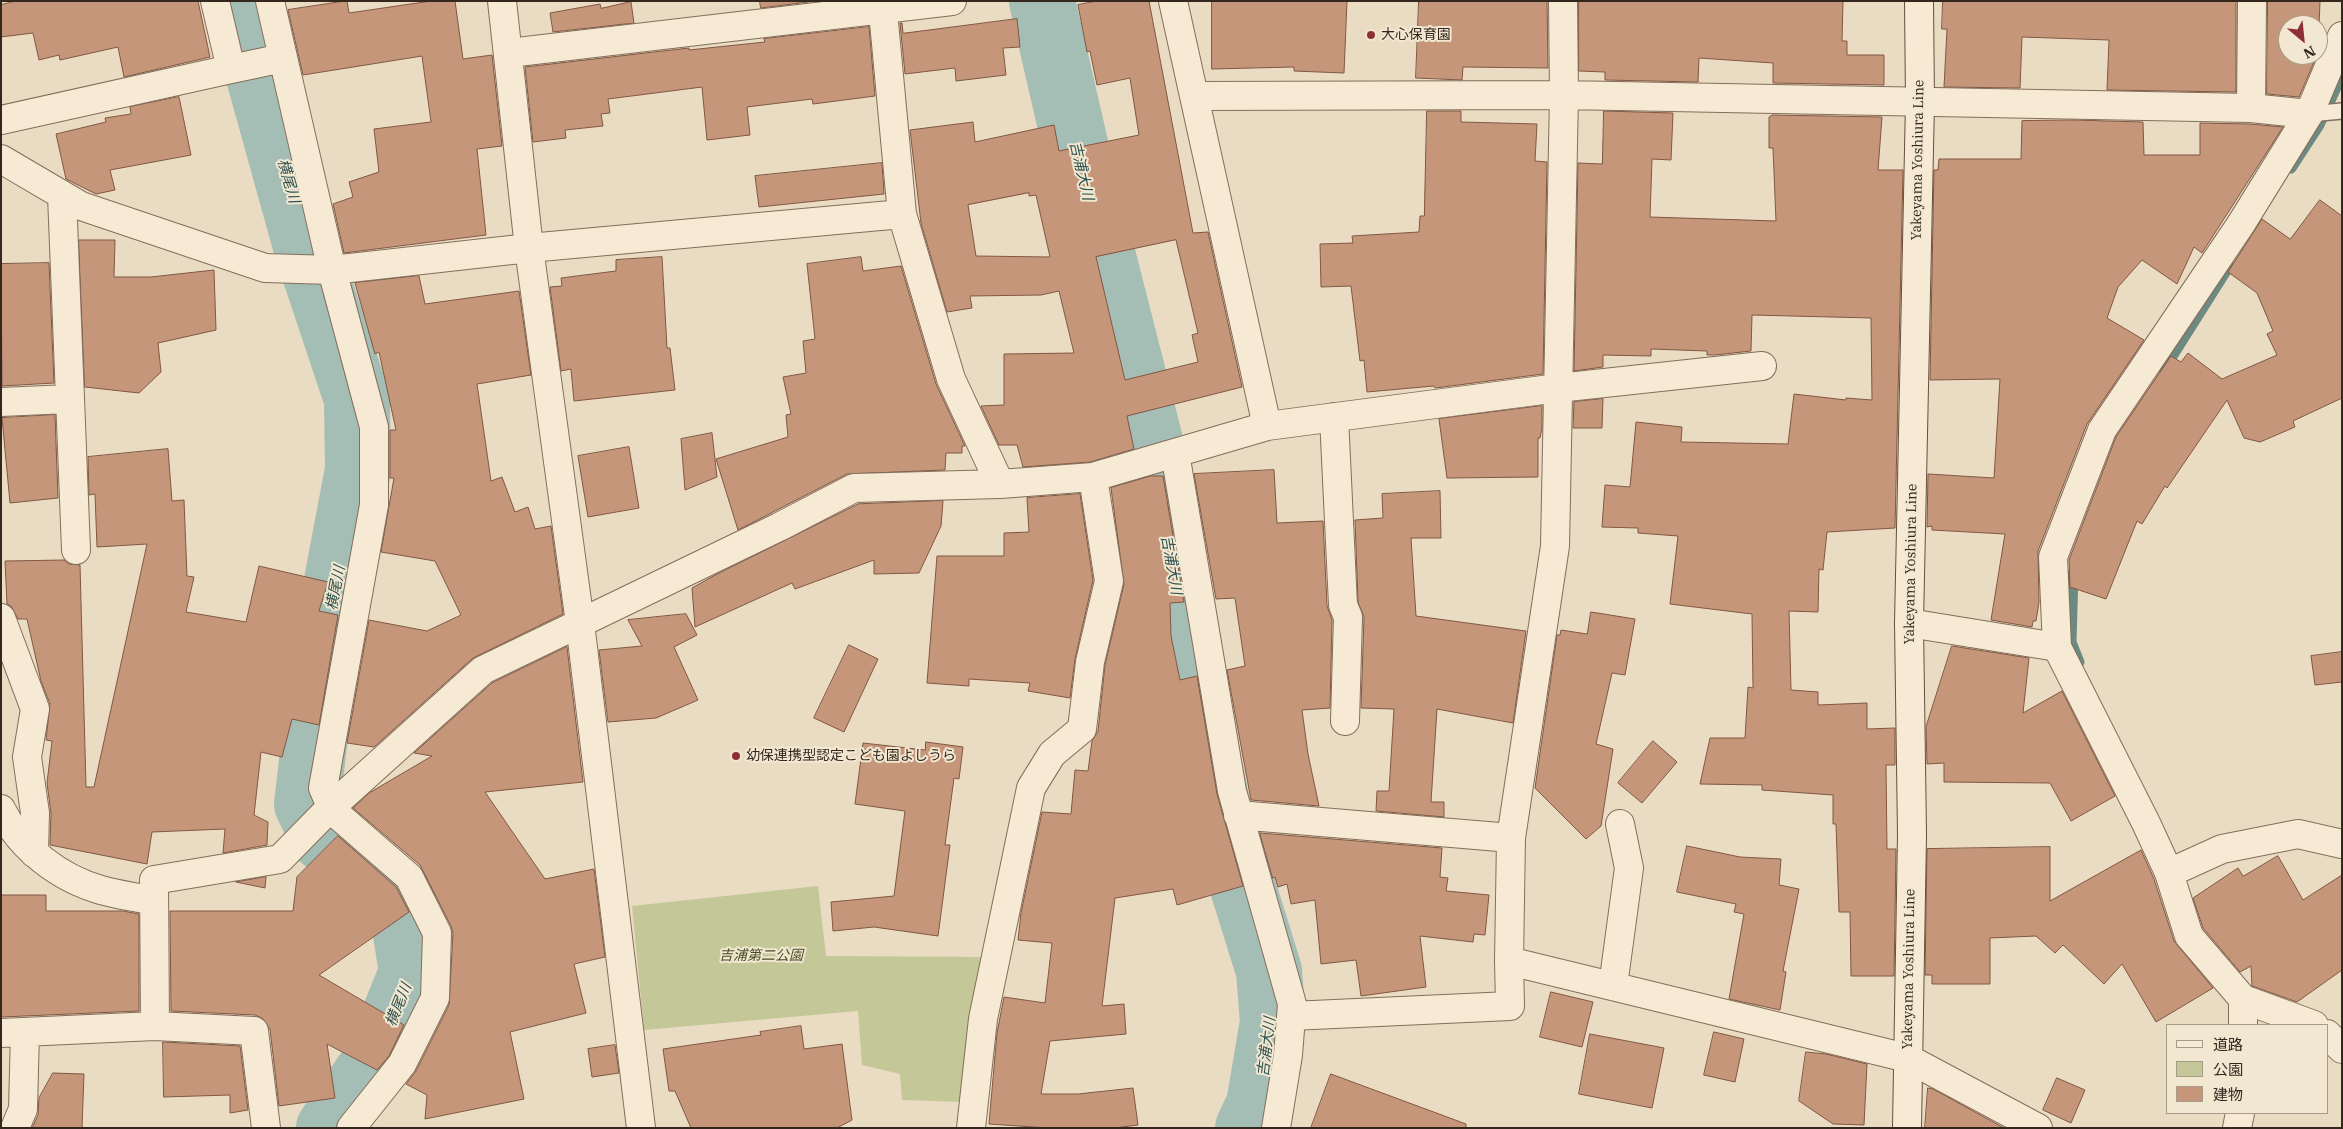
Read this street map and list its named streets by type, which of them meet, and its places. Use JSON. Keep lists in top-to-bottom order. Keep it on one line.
{"streets":{"street":["Yakeyama Yoshiura Line"]},"water":["吉浦大川","横尾川"],"parks":["吉浦第二公園"],"places":["大心保育園","幼保連携型認定こども園よしうら"],"legend":["道路","公園","建物"],"north":"bottom right"}
